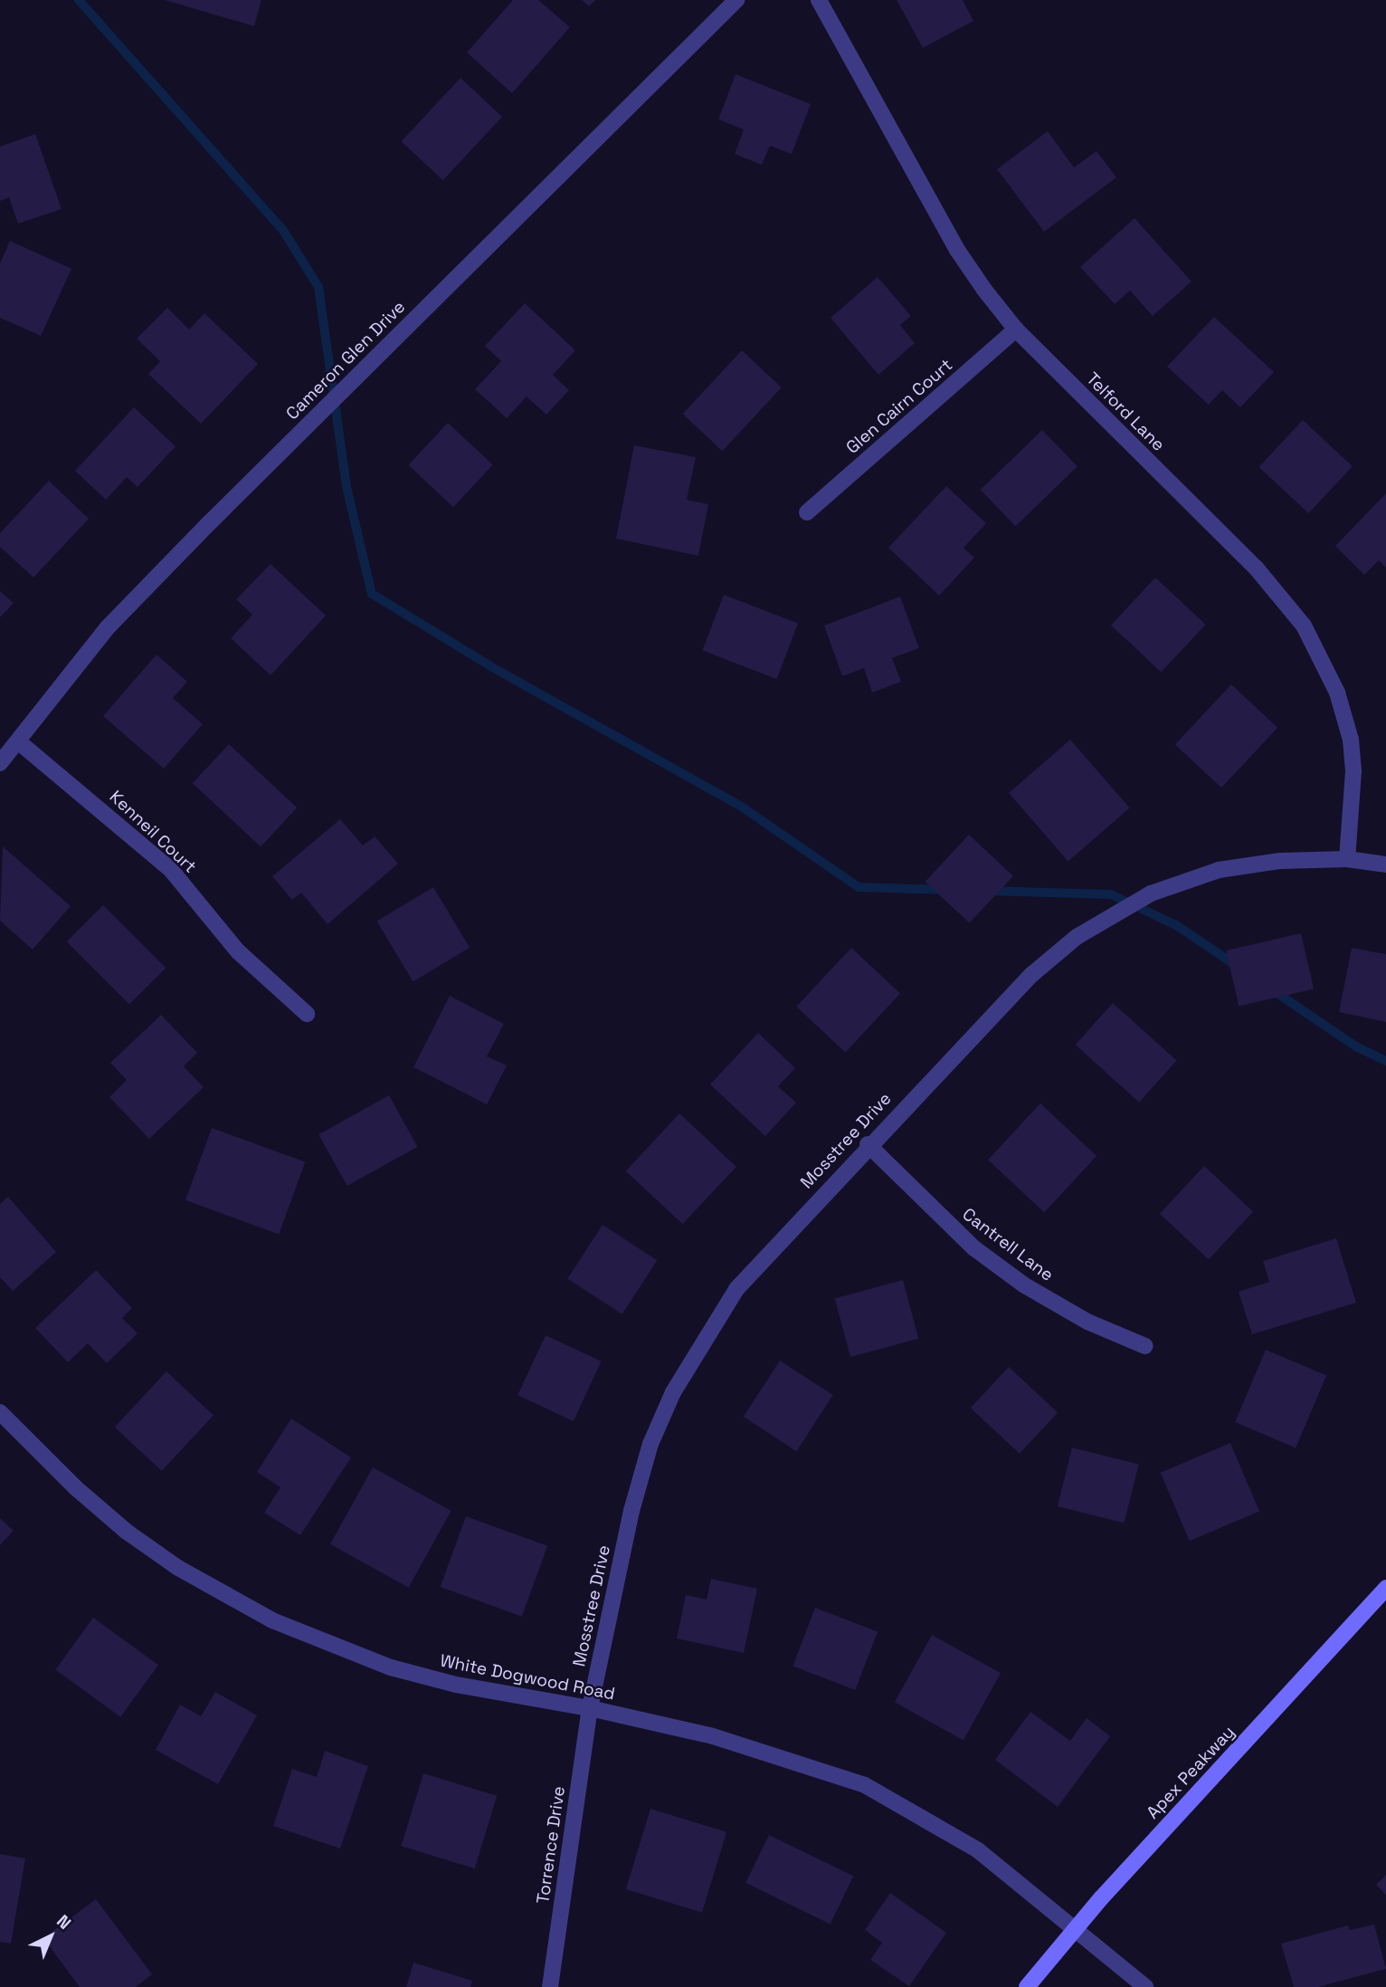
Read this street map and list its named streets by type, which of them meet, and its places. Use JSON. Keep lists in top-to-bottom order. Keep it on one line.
{"streets":{"main road":["Apex Peakway"],"street":["Cameron Glen Drive","Glen Cairn Court","Telford Lane","Kenneil Court","Mosstree Drive","Cantrell Lane","White Dogwood Road","Torrence Drive"]},"crossings":[["Cameron Glen Drive","Kenneil Court"],["Glen Cairn Court","Telford Lane"],["Telford Lane","Mosstree Drive"],["Mosstree Drive","Cantrell Lane"],["Mosstree Drive","White Dogwood Road"],["Mosstree Drive","Torrence Drive"],["White Dogwood Road","Apex Peakway"],["White Dogwood Road","Torrence Drive"]],"north":"top right"}
